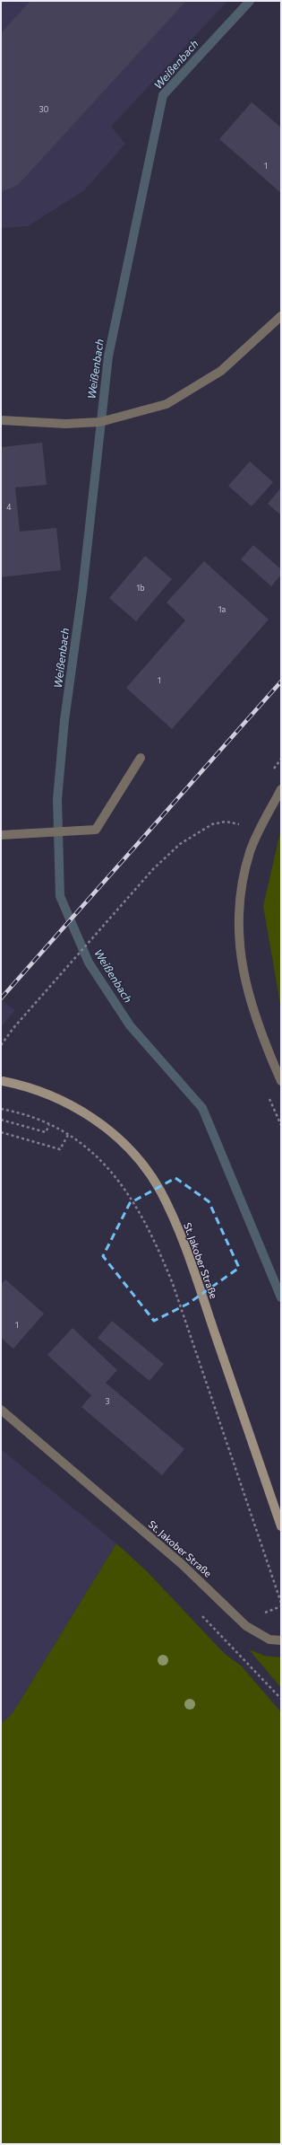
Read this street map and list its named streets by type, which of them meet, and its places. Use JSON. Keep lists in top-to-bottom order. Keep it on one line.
{"streets":{"main road":["St. Jakober Straße"]},"water":["Weißenbach"],"house_numbers":["30","1","4","1b","1a","1","1","3"]}
